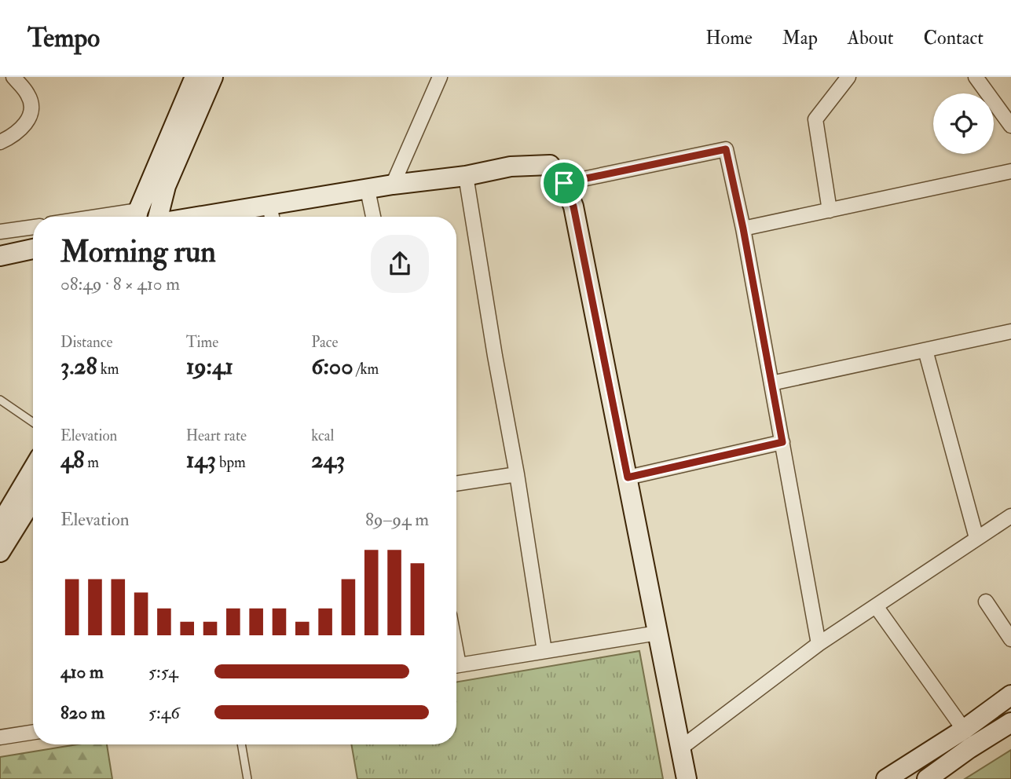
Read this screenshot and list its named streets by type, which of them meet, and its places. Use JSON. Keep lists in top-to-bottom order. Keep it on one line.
{"page":{"header":"Tempo","nav":["Home","Map","About","Contact"],"heading":["Morning run","08:49 · 8 × 410 m"],"stats":[["Distance","3.28 km"],["Time","19:41"],["Pace","6:00 /km"],["Elevation","48 m"],["Heart rate","143 bpm"],["kcal","243"]],"chart":["Elevation","89–94 m"],"list":[{"name":"410 m","note":"5:54"},{"name":"820 m","note":"5:46"}]}}
